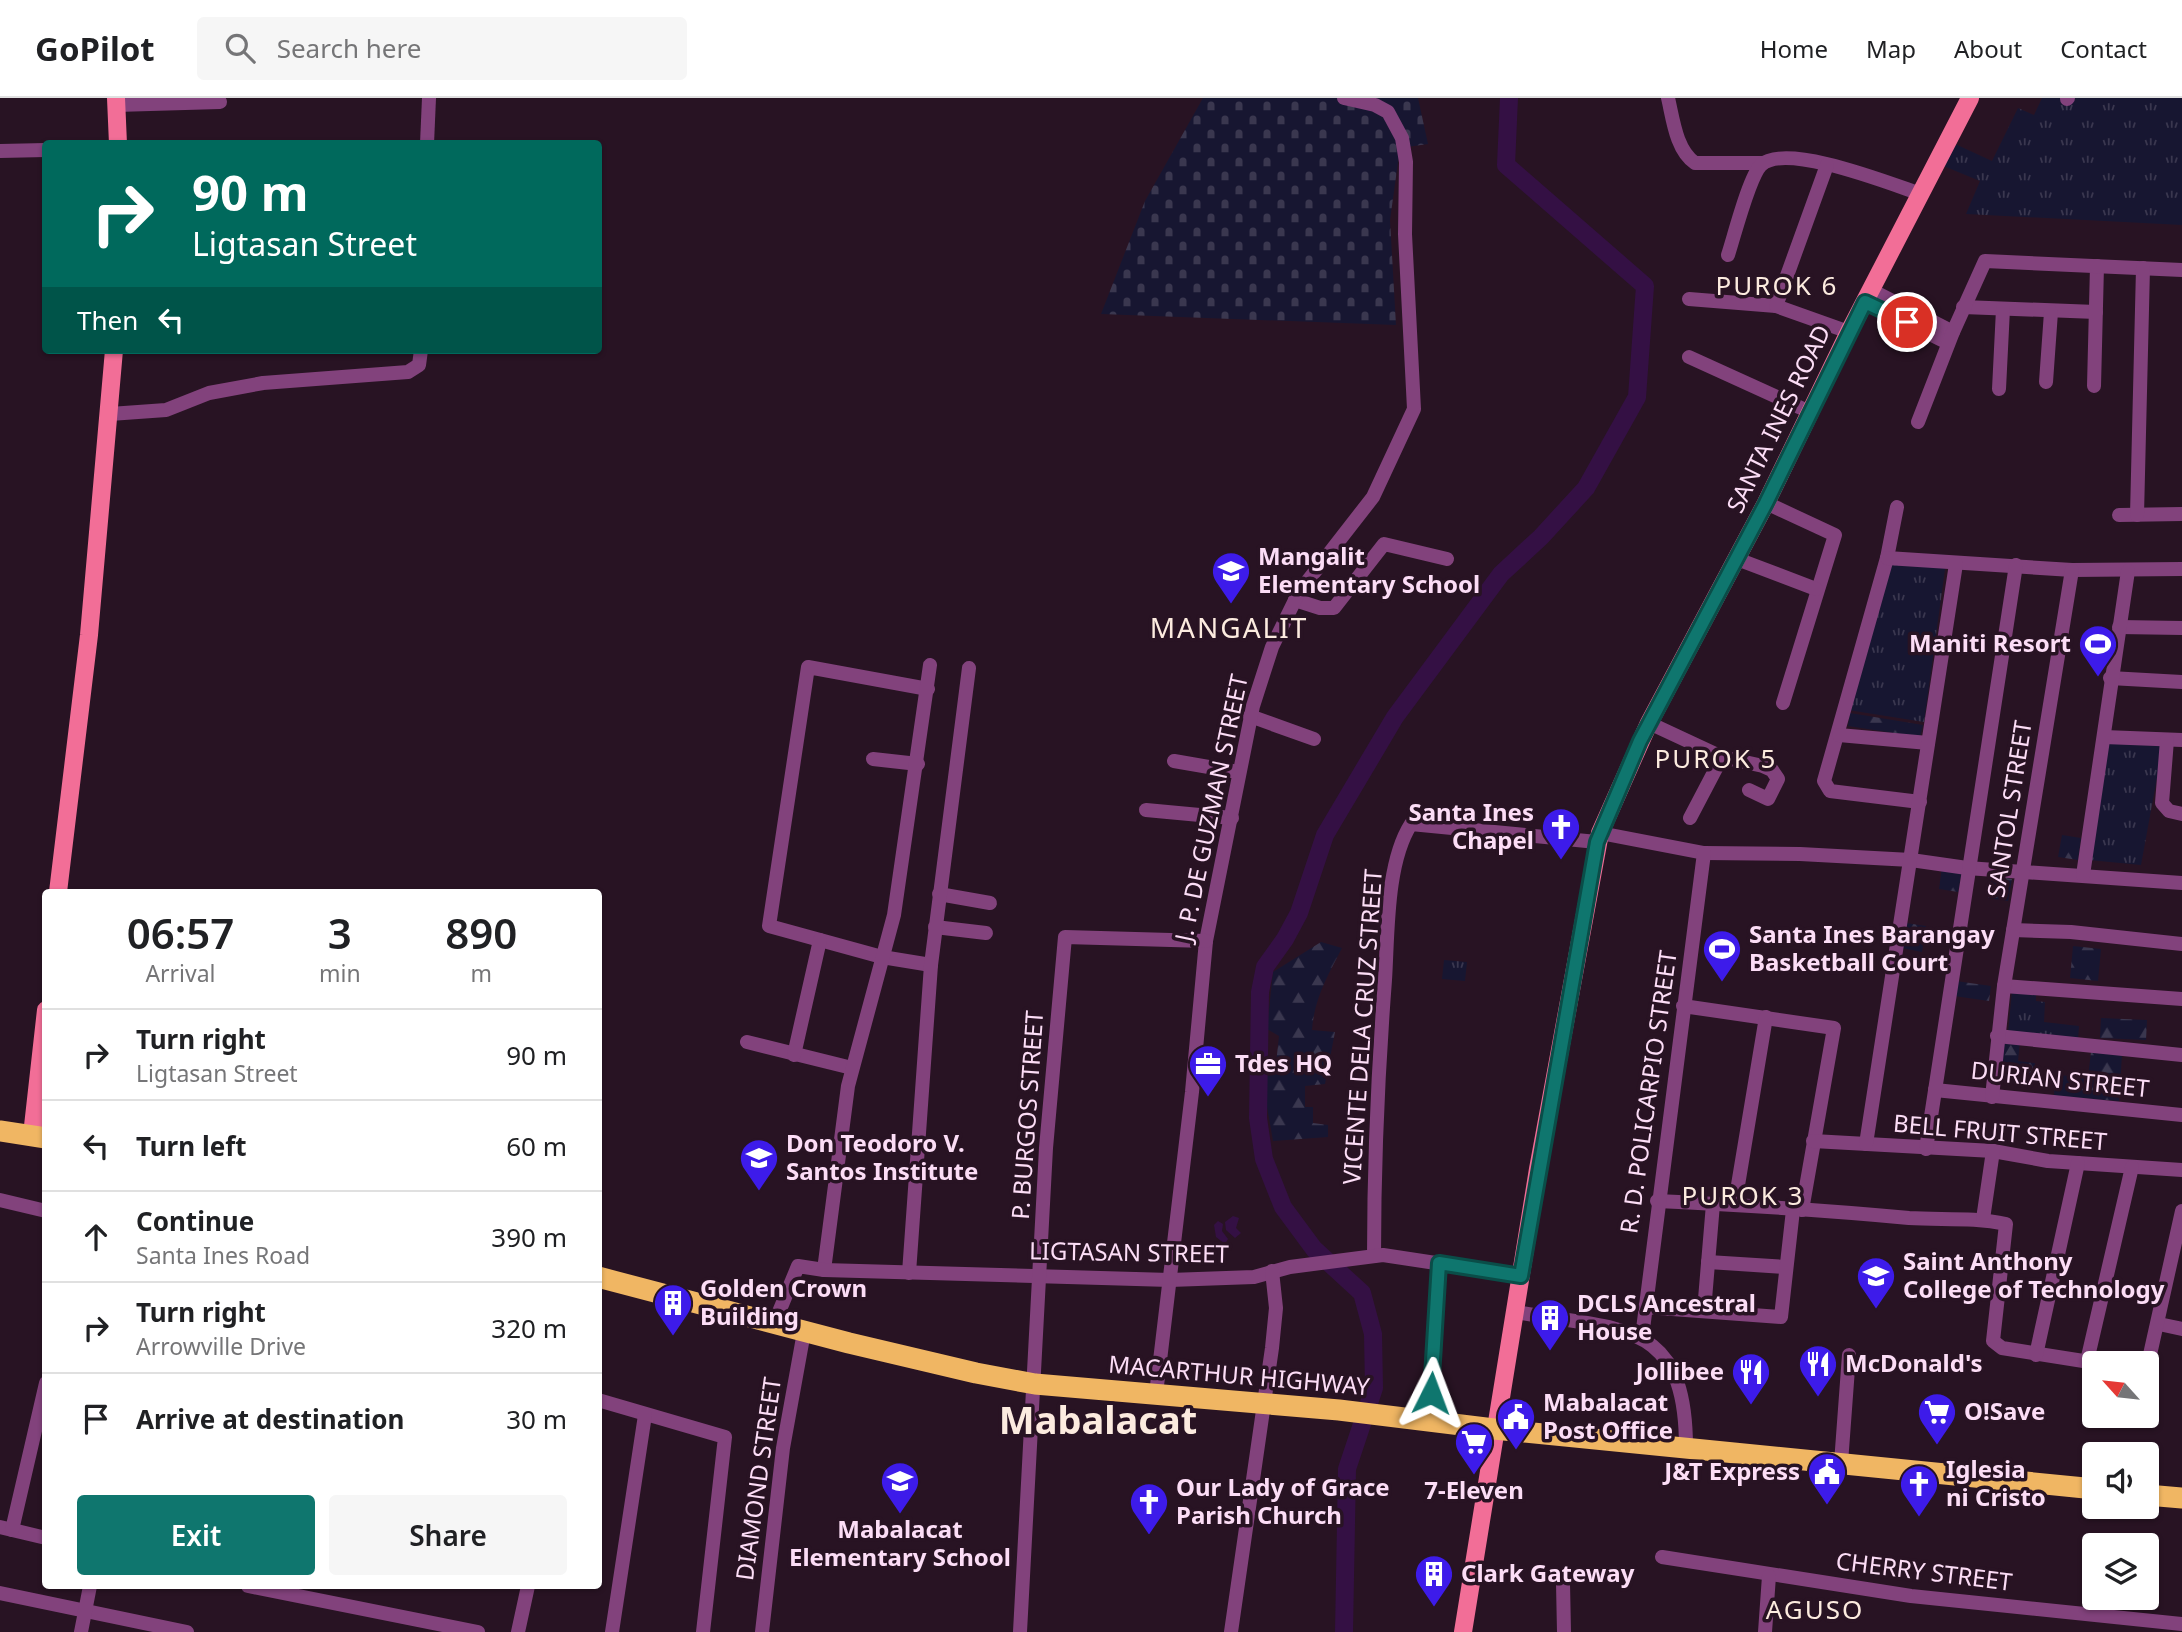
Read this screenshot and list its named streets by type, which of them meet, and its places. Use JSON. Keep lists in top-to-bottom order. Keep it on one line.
{"streets":{"highway":["MACARTHUR HIGHWAY"],"main road":["SANTA INES ROAD"],"street":["J. P. DE GUZMAN STREET","SANTOL STREET","VICENTE DELA CRUZ STREET","DURIAN STREET","R. D. POLICARPIO STREET","P. BURGOS STREET","BELL FRUIT STREET","LIGTASAN STREET","DIAMOND STREET","CHERRY STREET"]},"crossings":[["SANTA INES ROAD","VICENTE DELA CRUZ STREET"],["SANTA INES ROAD","LIGTASAN STREET"],["SANTA INES ROAD","MACARTHUR HIGHWAY"],["J. P. DE GUZMAN STREET","P. BURGOS STREET"],["J. P. DE GUZMAN STREET","LIGTASAN STREET"],["J. P. DE GUZMAN STREET","MACARTHUR HIGHWAY"],["SANTOL STREET","DURIAN STREET"],["VICENTE DELA CRUZ STREET","LIGTASAN STREET"],["P. BURGOS STREET","LIGTASAN STREET"],["P. BURGOS STREET","MACARTHUR HIGHWAY"],["LIGTASAN STREET","MACARTHUR HIGHWAY"],["MACARTHUR HIGHWAY","DIAMOND STREET"]],"districts":["PUROK 6","MANGALIT","PUROK 5","PUROK 3","Mabalacat","AGUSO"],"places":{"school or university":["Mangalit Elementary School","Don Teodoro V. Santos Institute","Saint Anthony College of Technology","Mabalacat Elementary School"],"sports":["Maniti Resort","Santa Ines Barangay Basketball Court"],"church":["Santa Ines Chapel","Iglesia ni Cristo","Our Lady of Grace Parish Church"],"office":["Tdes HQ"],"building":["Golden Crown Building","DCLS Ancestral House","Clark Gateway"],"restaurant":["McDonald's","Jollibee"],"supermarket":["O!Save","7-Eleven"],"public building":["Mabalacat Post Office","J&T Express"]},"north":"top left","page":{"header":"GoPilot","search":"Search here","nav":["Home","Map","About","Contact"],"turn":["90 m","Ligtasan Street"],"then":"Then","eta":["06:57","Arrival","3","min","890","m"],"list":[{"name":"Turn right","note":"Ligtasan Street","value":"90 m"},{"name":"Turn left","value":"60 m"},{"name":"Continue","note":"Santa Ines Road","value":"390 m"},{"name":"Turn right","note":"Arrowville Drive","value":"320 m"},{"name":"Arrive at destination","value":"30 m"}],"buttons":["Exit","Share"]}}
